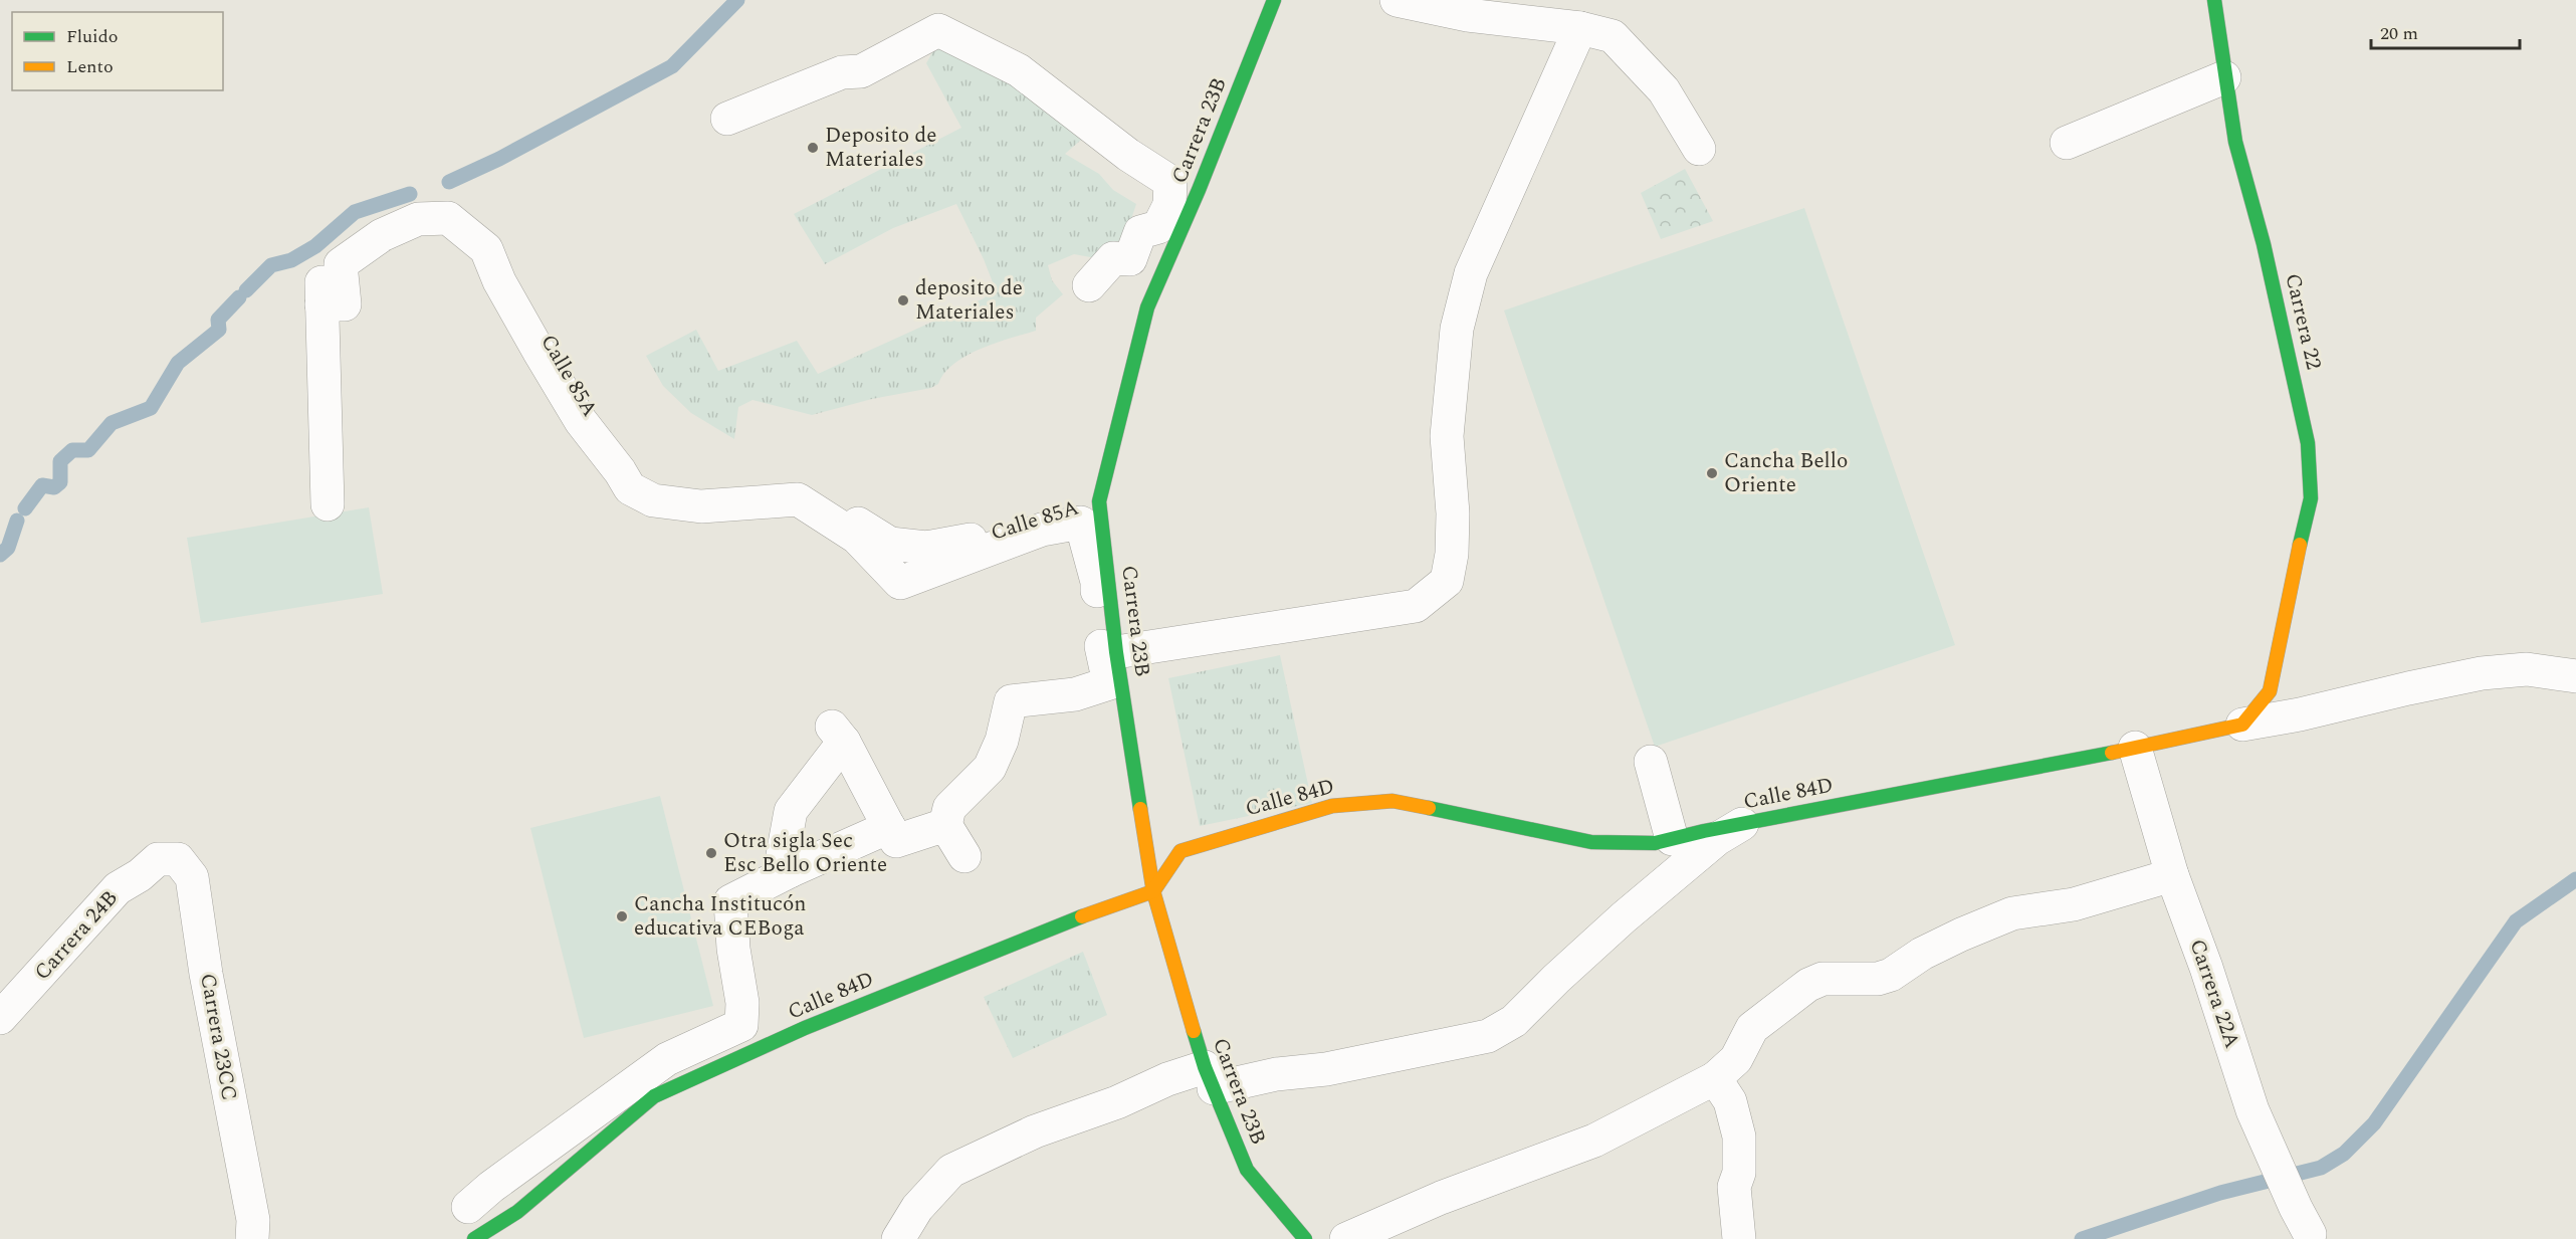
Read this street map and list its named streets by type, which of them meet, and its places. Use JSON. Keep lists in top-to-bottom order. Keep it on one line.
{"streets":{"street":["Carrera 23B","Carrera 22","Calle 85A","Calle 84D","Carrera 24B","Carrera 22A","Carrera 23CC"]},"crossings":[["Carrera 23B","Calle 85A"],["Carrera 23B","Calle 84D"],["Carrera 22","Calle 84D"],["Calle 84D","Carrera 22A"],["Carrera 24B","Carrera 23CC"]],"places":["Deposito de Materiales","deposito de Materiales","Cancha Bello Oriente","Otra sigla Sec Esc Bello Oriente","Cancha Institucón educativa CEBoga"],"legend":["Fluido","Lento"],"scale_bar":"20 m"}
